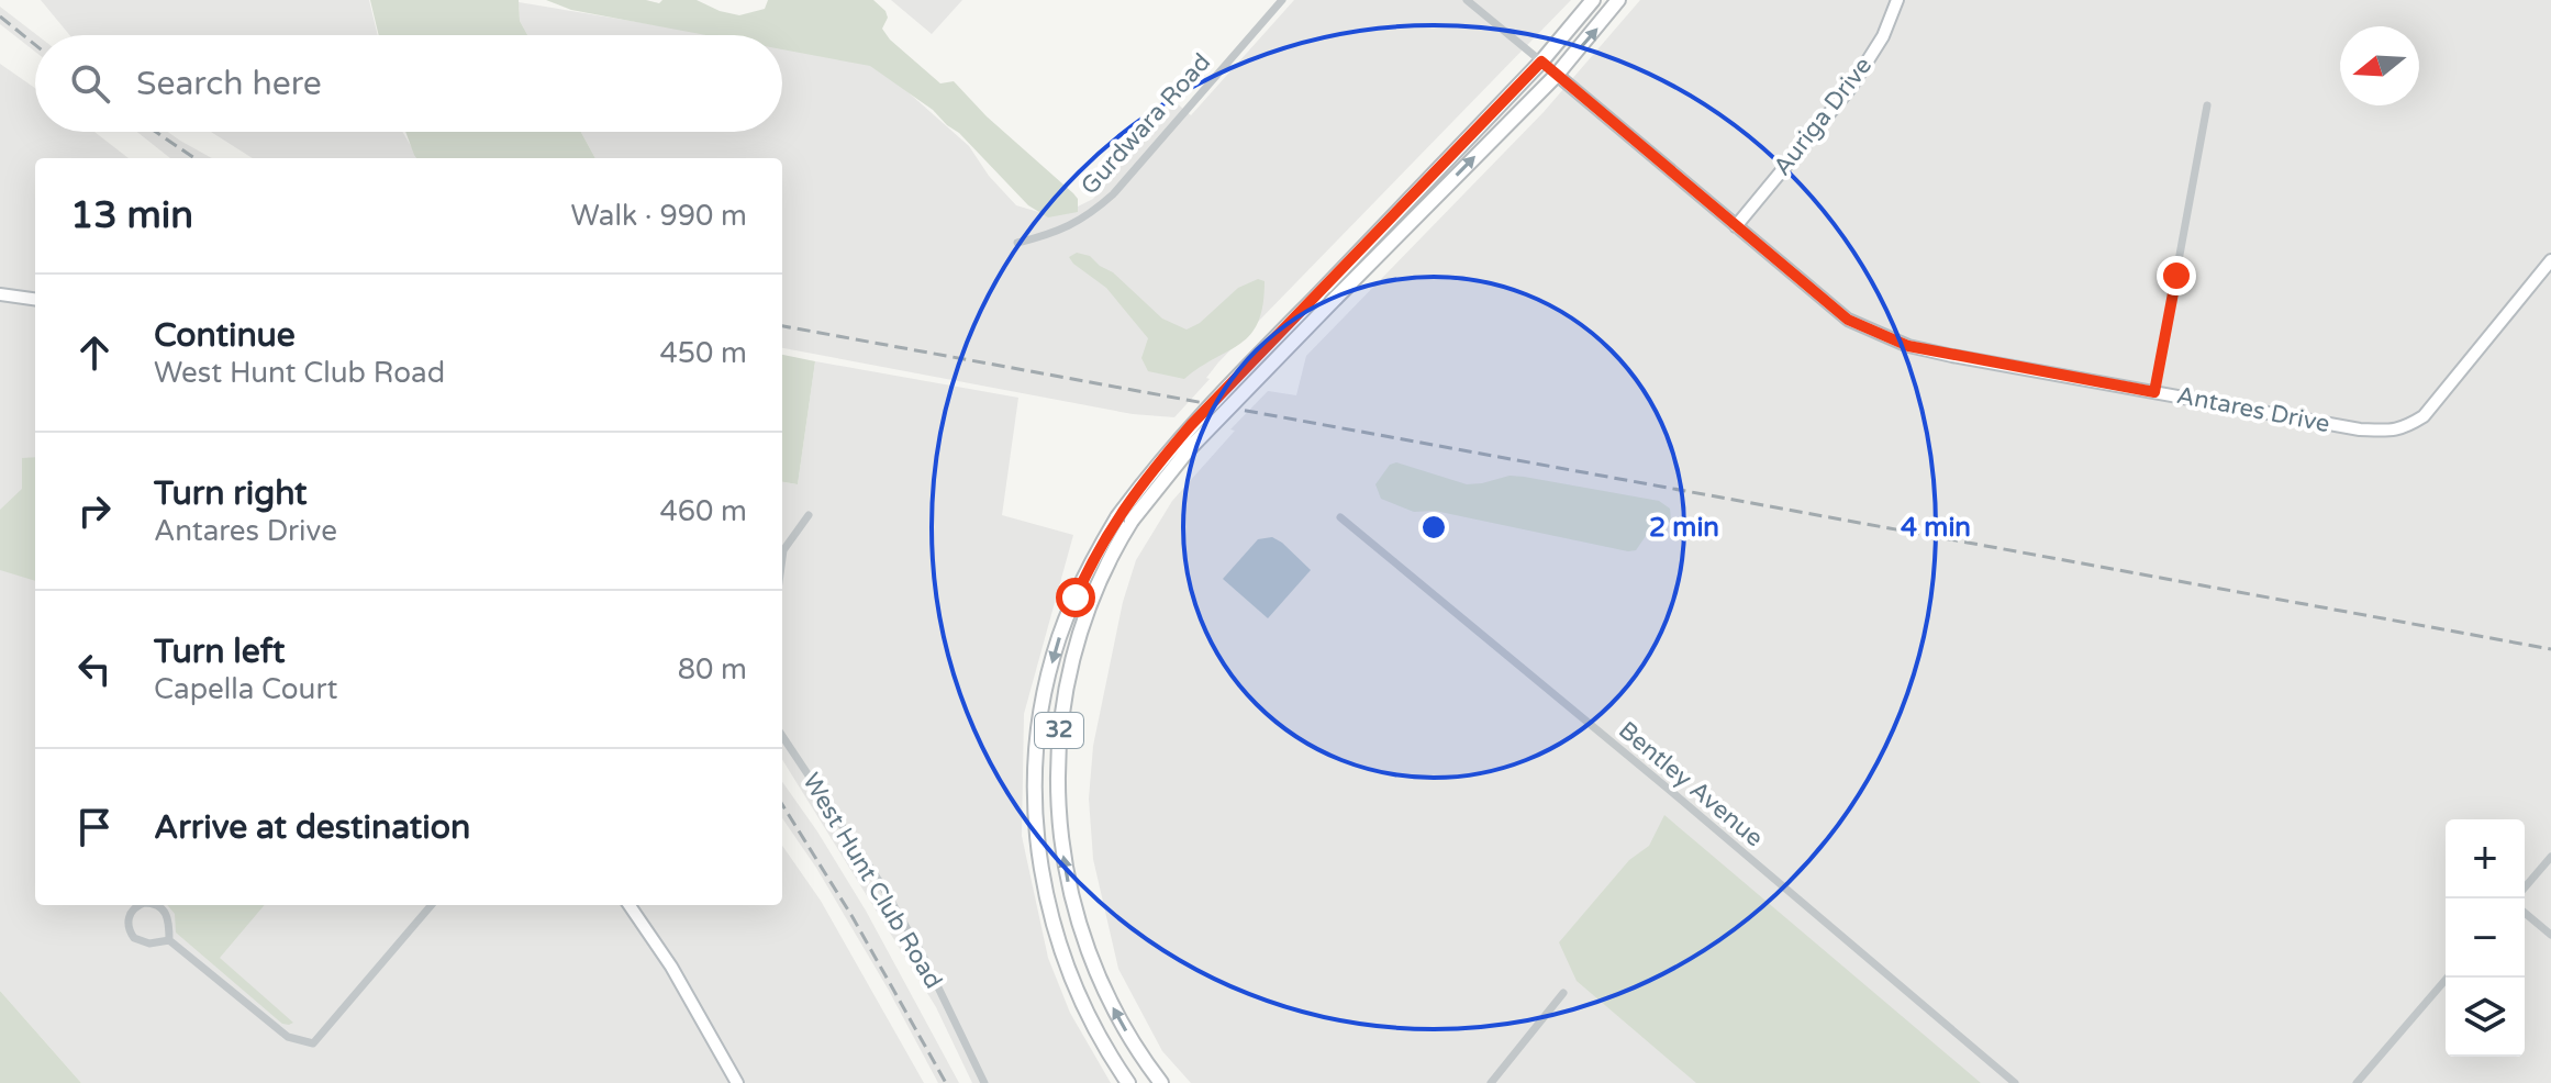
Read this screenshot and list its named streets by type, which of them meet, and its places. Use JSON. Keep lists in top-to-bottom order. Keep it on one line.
{"streets":{"main road":["32"],"street":["Auriga Drive","Gurdwara Road","Antares Drive","Bentley Avenue","West Hunt Club Road"]},"crossings":[["Auriga Drive","Antares Drive"],["Antares Drive","32"]],"north":"left","page":{"search":"Search here","heading":["13 min","Walk · 990 m"],"list":[["Continue","West Hunt Club Road","450 m"],["Turn right","Antares Drive","460 m"],["Turn left","Capella Court","80 m"],"Arrive at destination"],"map_buttons":["+","−"]},"rings":["2 min","4 min"]}
